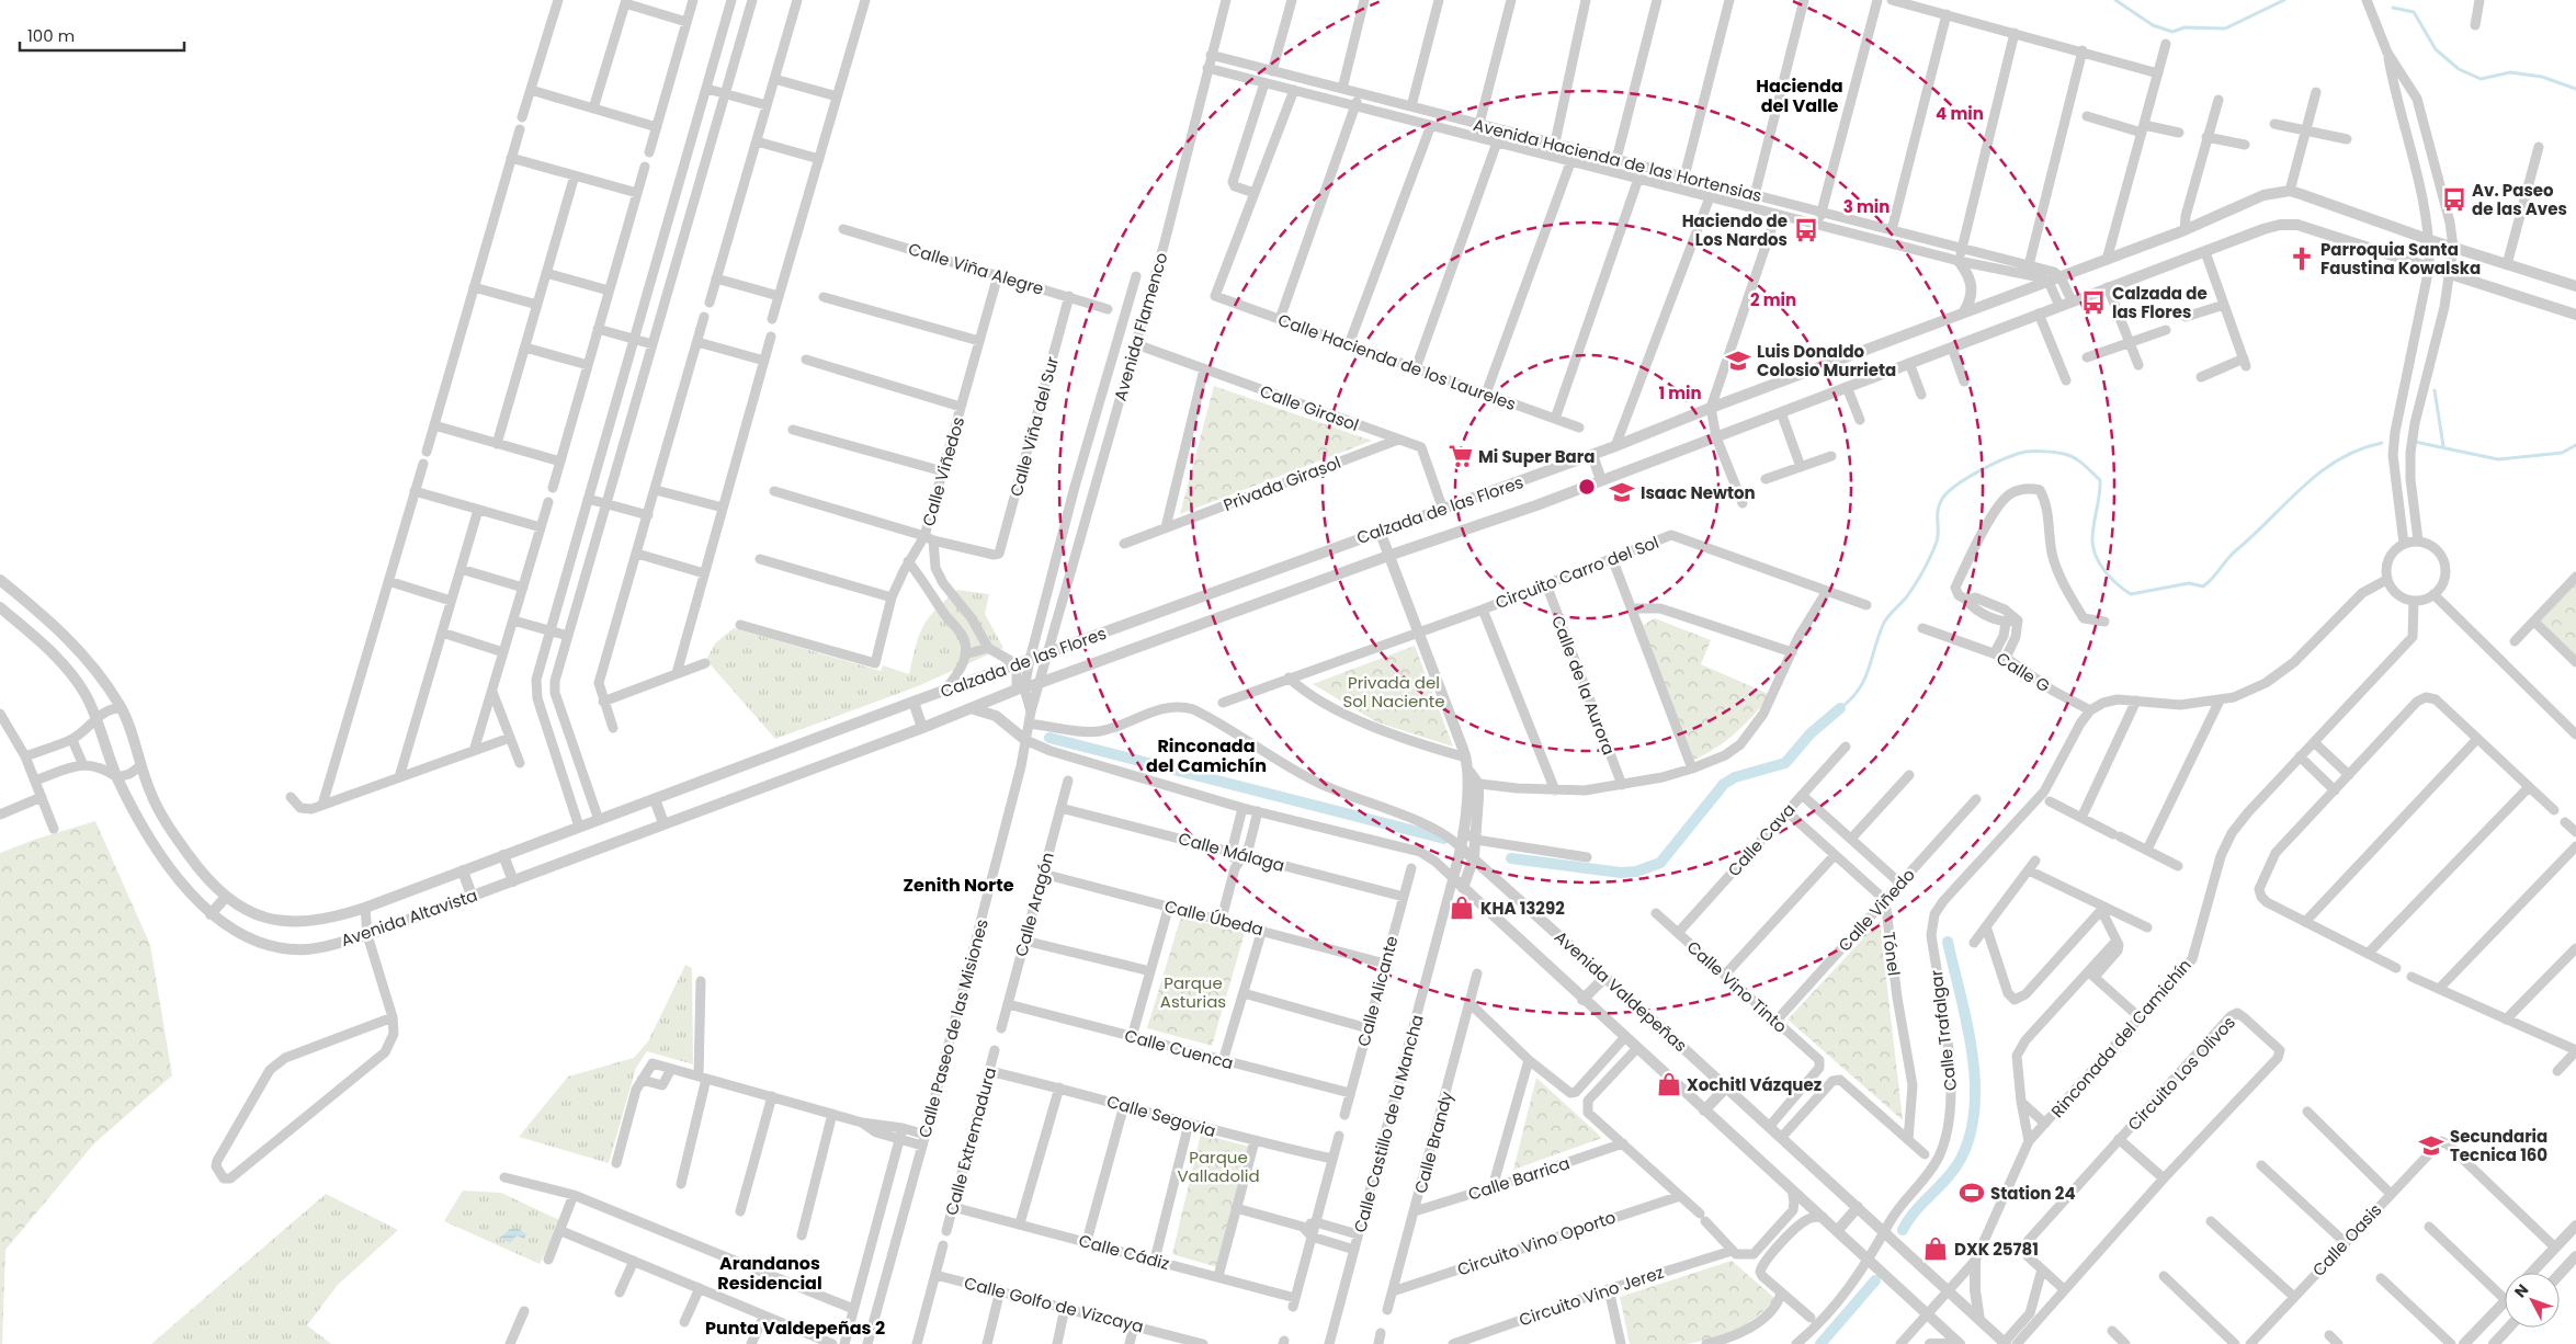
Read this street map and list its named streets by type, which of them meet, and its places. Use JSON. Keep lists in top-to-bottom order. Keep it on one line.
{"streets":{"street":["Avenida Hacienda de las Hortensias","Calle Viña Alegre","Avenida Flamenco","Calle Hacienda de los Laureles","Calle Girasol","Calle Viña del Sur","Calle Viñedos","Privada Girasol","Calzada de las Flores","Circuito Carro del Sol","Calle G","Calle de la Aurora","Calle Cava","Calle Málaga","Calle Aragón","Calle Viñedo","Avenida Altavista","Calle Úbeda","Tónel","Calle Vino Tinto","Calle Alicante","Avenida Valdepeñas","Calle Paseo de las Misiones","Calle Trafalgar","Rinconada del Camichín","Calle Cuenca","Circuito Los Olivos","Calle Segovia","Calle Castillo de la Mancha","Calle Extremadura","Calle Brandy","Calle Barrica","Calle Oasis","Circuito Vino Oporto","Calle Cádiz","Circuito Vino Jerez","Calle Golfo de Vizcaya"]},"crossings":[["Avenida Hacienda de las Hortensias","Avenida Flamenco"],["Avenida Hacienda de las Hortensias","Calzada de las Flores"],["Calle Viña Alegre","Calle Viña del Sur"],["Calle Viña Alegre","Calle Viñedos"],["Avenida Flamenco","Calle Girasol"],["Avenida Flamenco","Calzada de las Flores"],["Avenida Flamenco","Calle Paseo de las Misiones"],["Calle Girasol","Privada Girasol"],["Calle Girasol","Calzada de las Flores"],["Calle Viña del Sur","Calle Viñedos"],["Calzada de las Flores","Avenida Altavista"],["Calzada de las Flores","Calle Paseo de las Misiones"],["Circuito Carro del Sol","Calle de la Aurora"],["Calle G","Calle Trafalgar"],["Calle Cava","Calle Vino Tinto"],["Calle Málaga","Calle Aragón"],["Calle Málaga","Calle Alicante"],["Calle Aragón","Calle Úbeda"],["Calle Aragón","Calle Cuenca"],["Calle Viñedo","Tónel"],["Calle Viñedo","Calle Vino Tinto"],["Calle Úbeda","Calle Alicante"],["Calle Alicante","Calle Cuenca"],["Avenida Valdepeñas","Calle Paseo de las Misiones"],["Avenida Valdepeñas","Calle Trafalgar"],["Avenida Valdepeñas","Rinconada del Camichín"],["Avenida Valdepeñas","Calle Castillo de la Mancha"],["Calle Segovia","Calle Extremadura"],["Calle Extremadura","Calle Cádiz"],["Calle Brandy","Calle Barrica"],["Calle Brandy","Circuito Vino Oporto"]],"districts":["Hacienda del Valle","Rinconada del Camichín","Zenith Norte","Arandanos Residencial","Punta Valdepeñas 2"],"parks":["Privada del Sol Naciente","Parque Asturias","Parque Valladolid"],"places":{"bus stop":["Av. Paseo de las Aves","Haciendo de Los Nardos","Calzada de las Flores"],"church":["Parroquia Santa Faustina Kowalska"],"school or university":["Luis Donaldo Colosio Murrieta","Isaac Newton","Secundaria Tecnica 160"],"supermarket":["Mi Super Bara"],"shop":["KHA 13292","Xochitl Vázquez","DXK 25781"],"sports":["Station 24"]},"scale_bar":"100 m","north":"top left","rings":["4 min","3 min","2 min","1 min"]}
